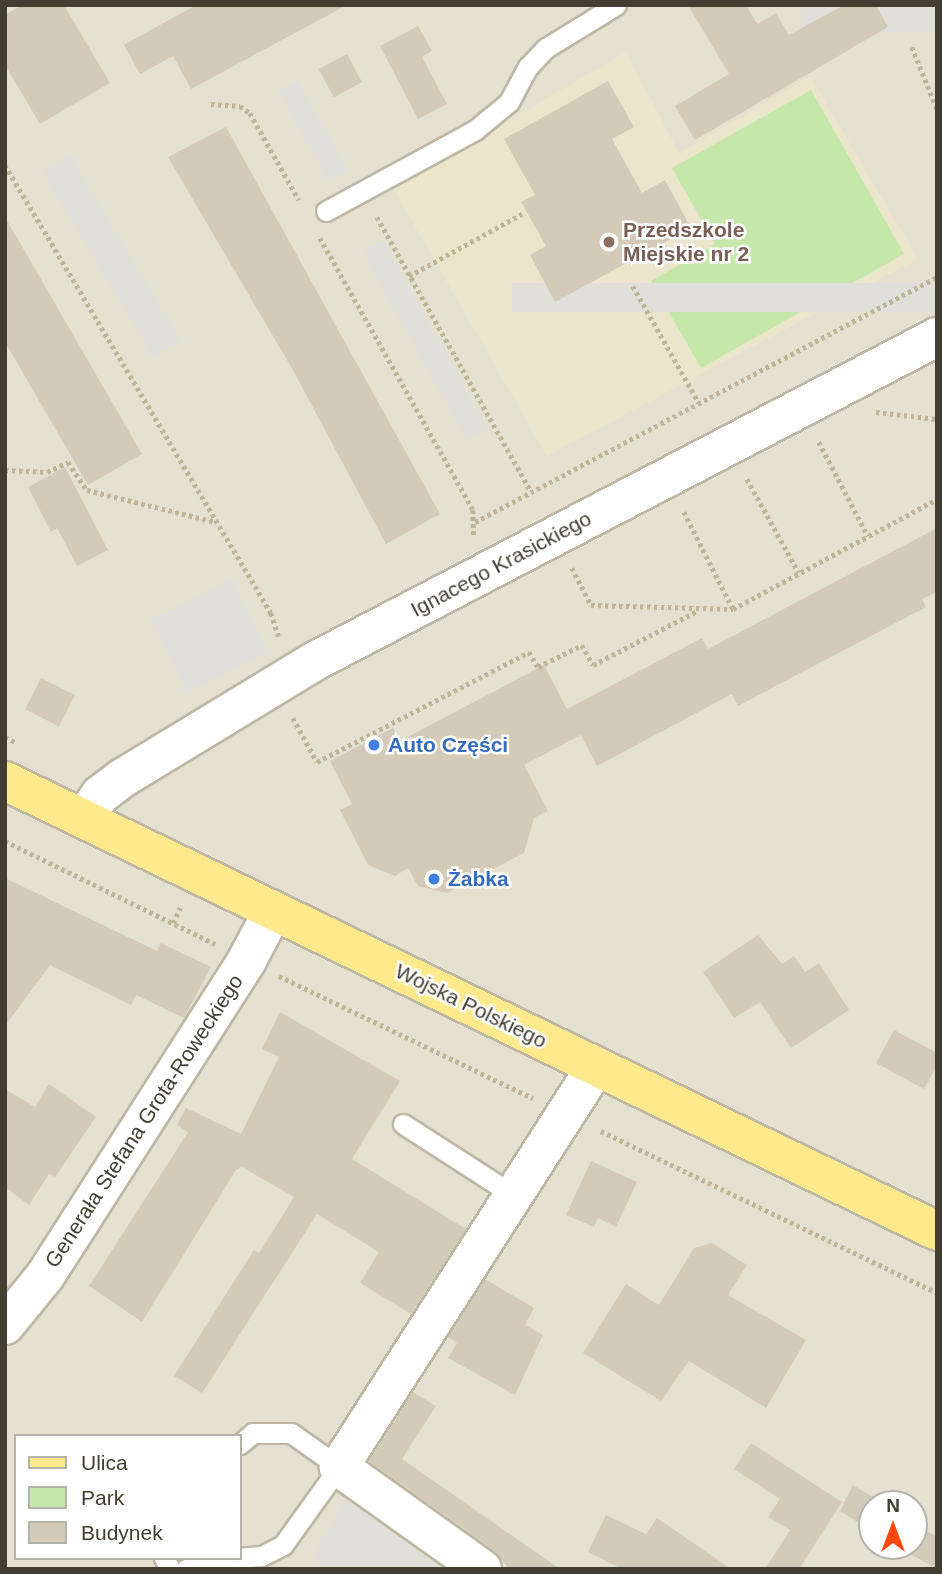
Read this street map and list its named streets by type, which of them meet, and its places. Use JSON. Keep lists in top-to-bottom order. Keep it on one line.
{"streets":{"main road":["Wojska Polskiego"],"street":["Ignacego Krasickiego","Generała Stefana Grota-Roweckiego"]},"crossings":[["Ignacego Krasickiego","Wojska Polskiego"],["Wojska Polskiego","Generała Stefana Grota-Roweckiego"]],"places":["Przedszkole Miejskie nr 2","Auto Części","Żabka"],"legend":["Ulica","Park","Budynek"],"north":"top"}
